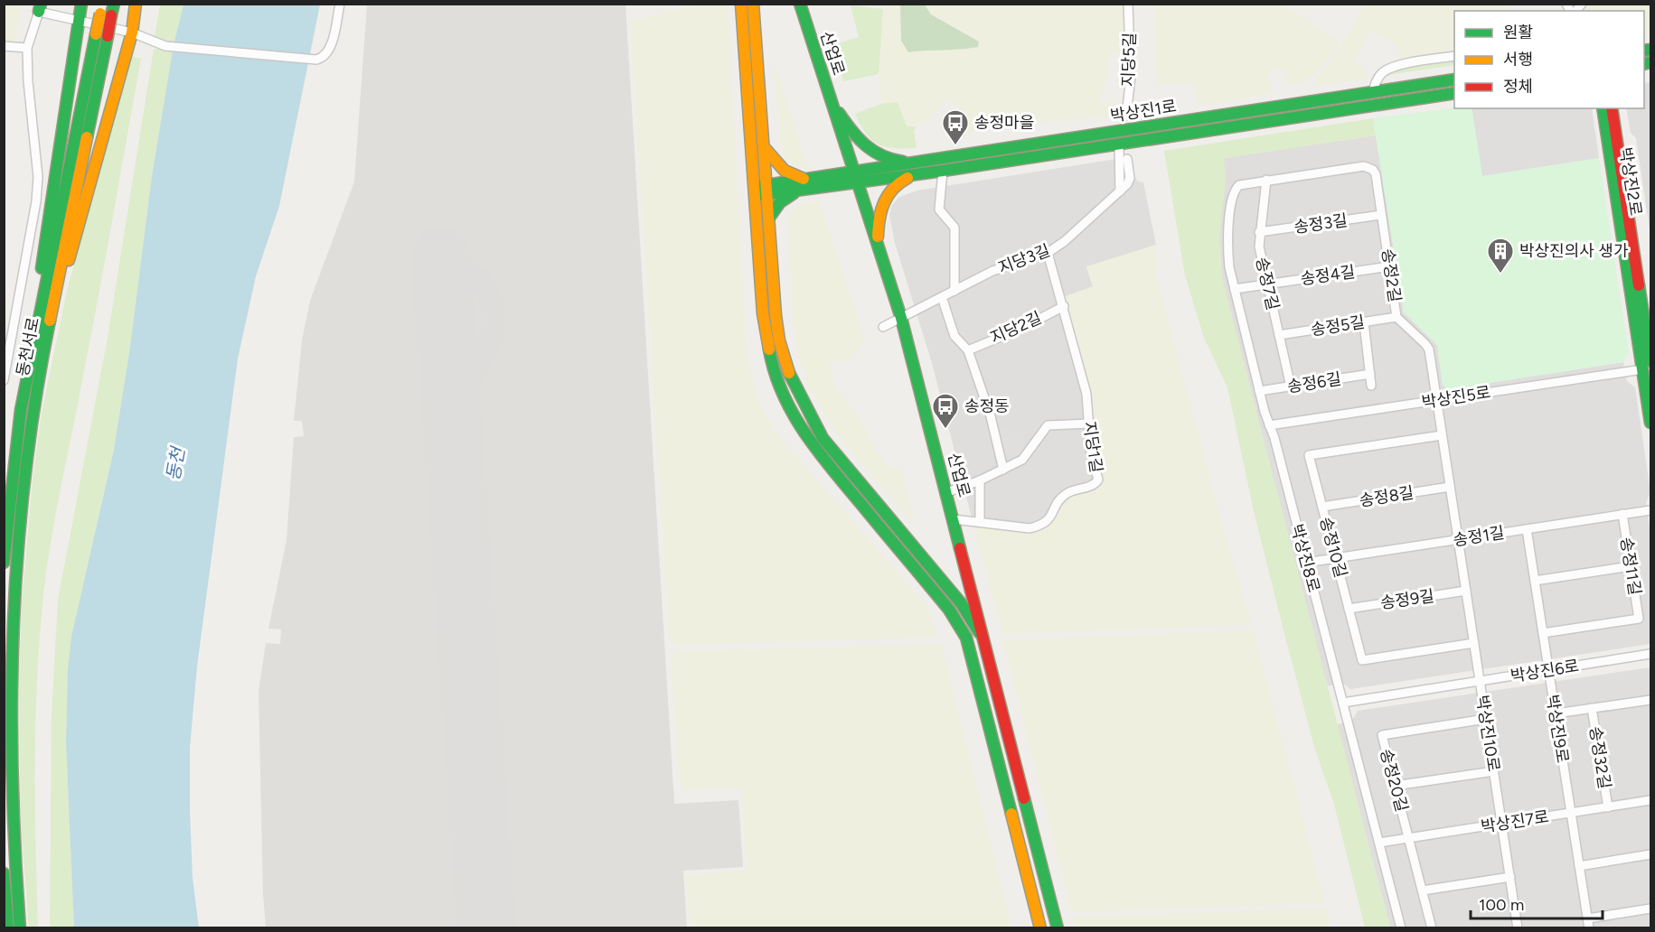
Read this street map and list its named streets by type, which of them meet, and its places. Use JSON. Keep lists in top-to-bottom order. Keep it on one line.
{"streets":{"main road":["산업로","박상진1로","박상진2로","동천서로"],"street":["지당5길","송정3길","지당3길","송정4길","송정2길","송정7길","송정5길","지당2길","송정6길","박상진5로","지당1길","송정8길","송정1길","송정10길","박상진8로","송정11길","송정9길","박상진6로","박상진9로","박상진10로","송정32길","송정20길","박상진7로"]},"crossings":[["산업로","박상진1로"],["산업로","지당3길"],["산업로","지당1길"],["박상진2로","박상진5로"],["송정3길","송정2길"],["송정3길","송정7길"],["지당3길","지당1길"],["송정4길","송정2길"],["송정4길","송정7길"],["송정4길","박상진8로"],["송정2길","송정7길"],["송정2길","송정5길"],["송정2길","박상진5로"],["송정2길","송정8길"],["송정2길","송정1길"],["송정2길","송정10길"],["송정2길","박상진8로"],["송정2길","박상진10로"],["송정7길","송정5길"],["송정7길","송정6길"],["지당2길","지당1길"],["송정6길","박상진8로"],["박상진5로","박상진8로"],["송정8길","송정10길"],["송정1길","송정10길"],["송정1길","박상진8로"],["송정1길","송정11길"],["송정1길","박상진9로"],["송정1길","박상진10로"],["송정10길","송정9길"],["송정10길","박상진10로"],["박상진8로","박상진6로"],["박상진8로","박상진7로"],["송정11길","박상진9로"],["송정9길","박상진10로"],["박상진6로","박상진9로"],["박상진6로","박상진10로"],["박상진9로","박상진7로"],["박상진10로","송정20길"],["박상진10로","박상진7로"],["송정32길","박상진7로"],["송정20길","박상진7로"]],"water":["동천"],"places":{"bus stop":["송정마을","송정동"],"building":["박상진의사 생가"]},"legend":["원활","서행","정체"],"scale_bar":"100 m"}
